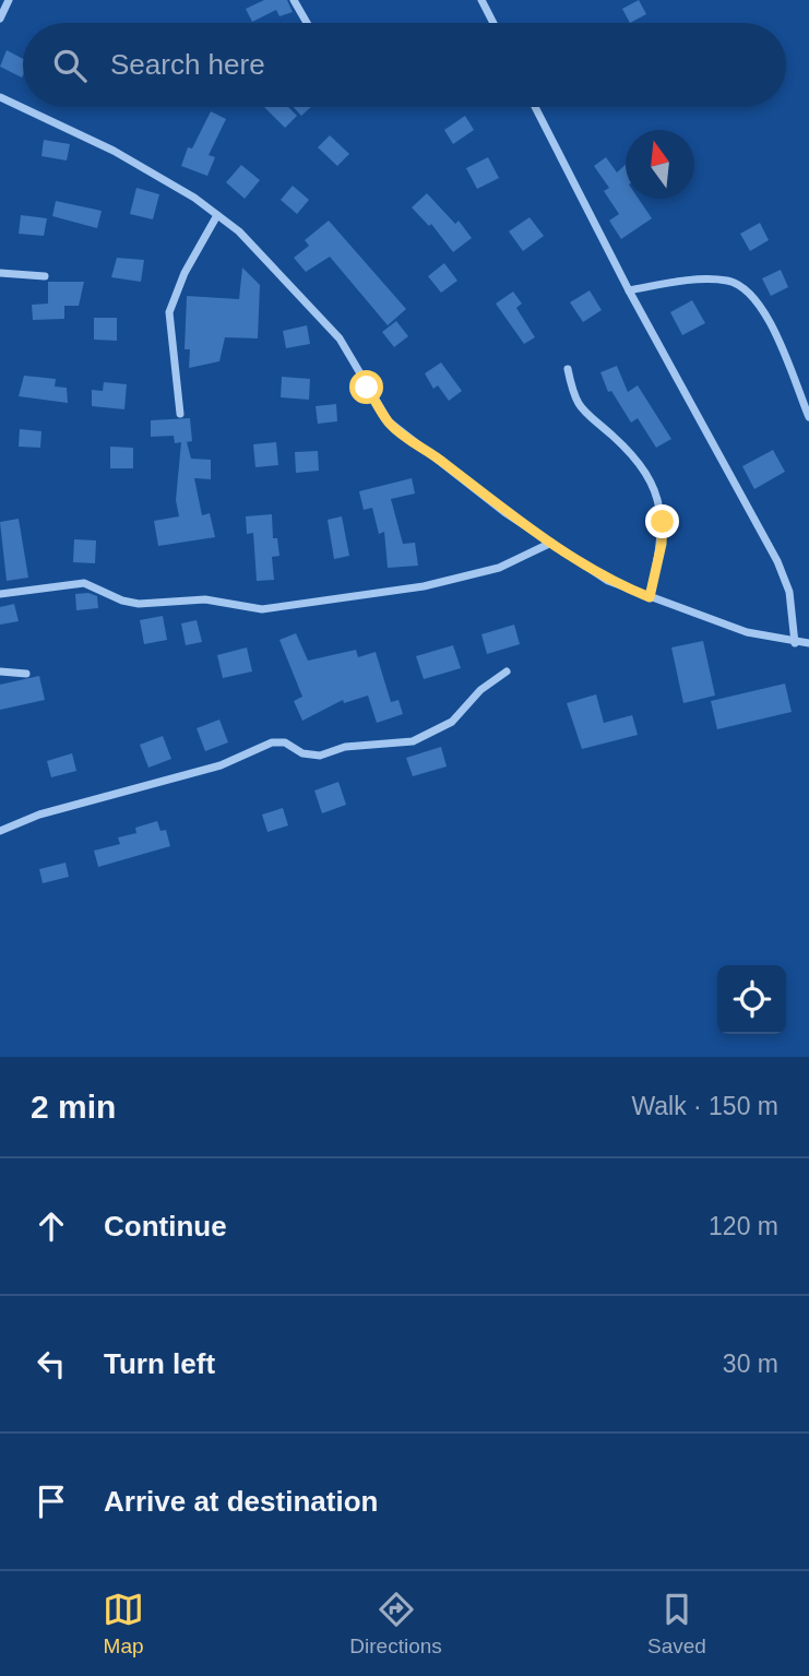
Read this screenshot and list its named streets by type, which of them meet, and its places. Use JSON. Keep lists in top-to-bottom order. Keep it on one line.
{"north":"top","page":{"search":"Search here","heading":["2 min","Walk · 150 m"],"list":[["Continue","120 m"],["Turn left","30 m"],"Arrive at destination"],"nav":["Map","Directions","Saved"]}}
